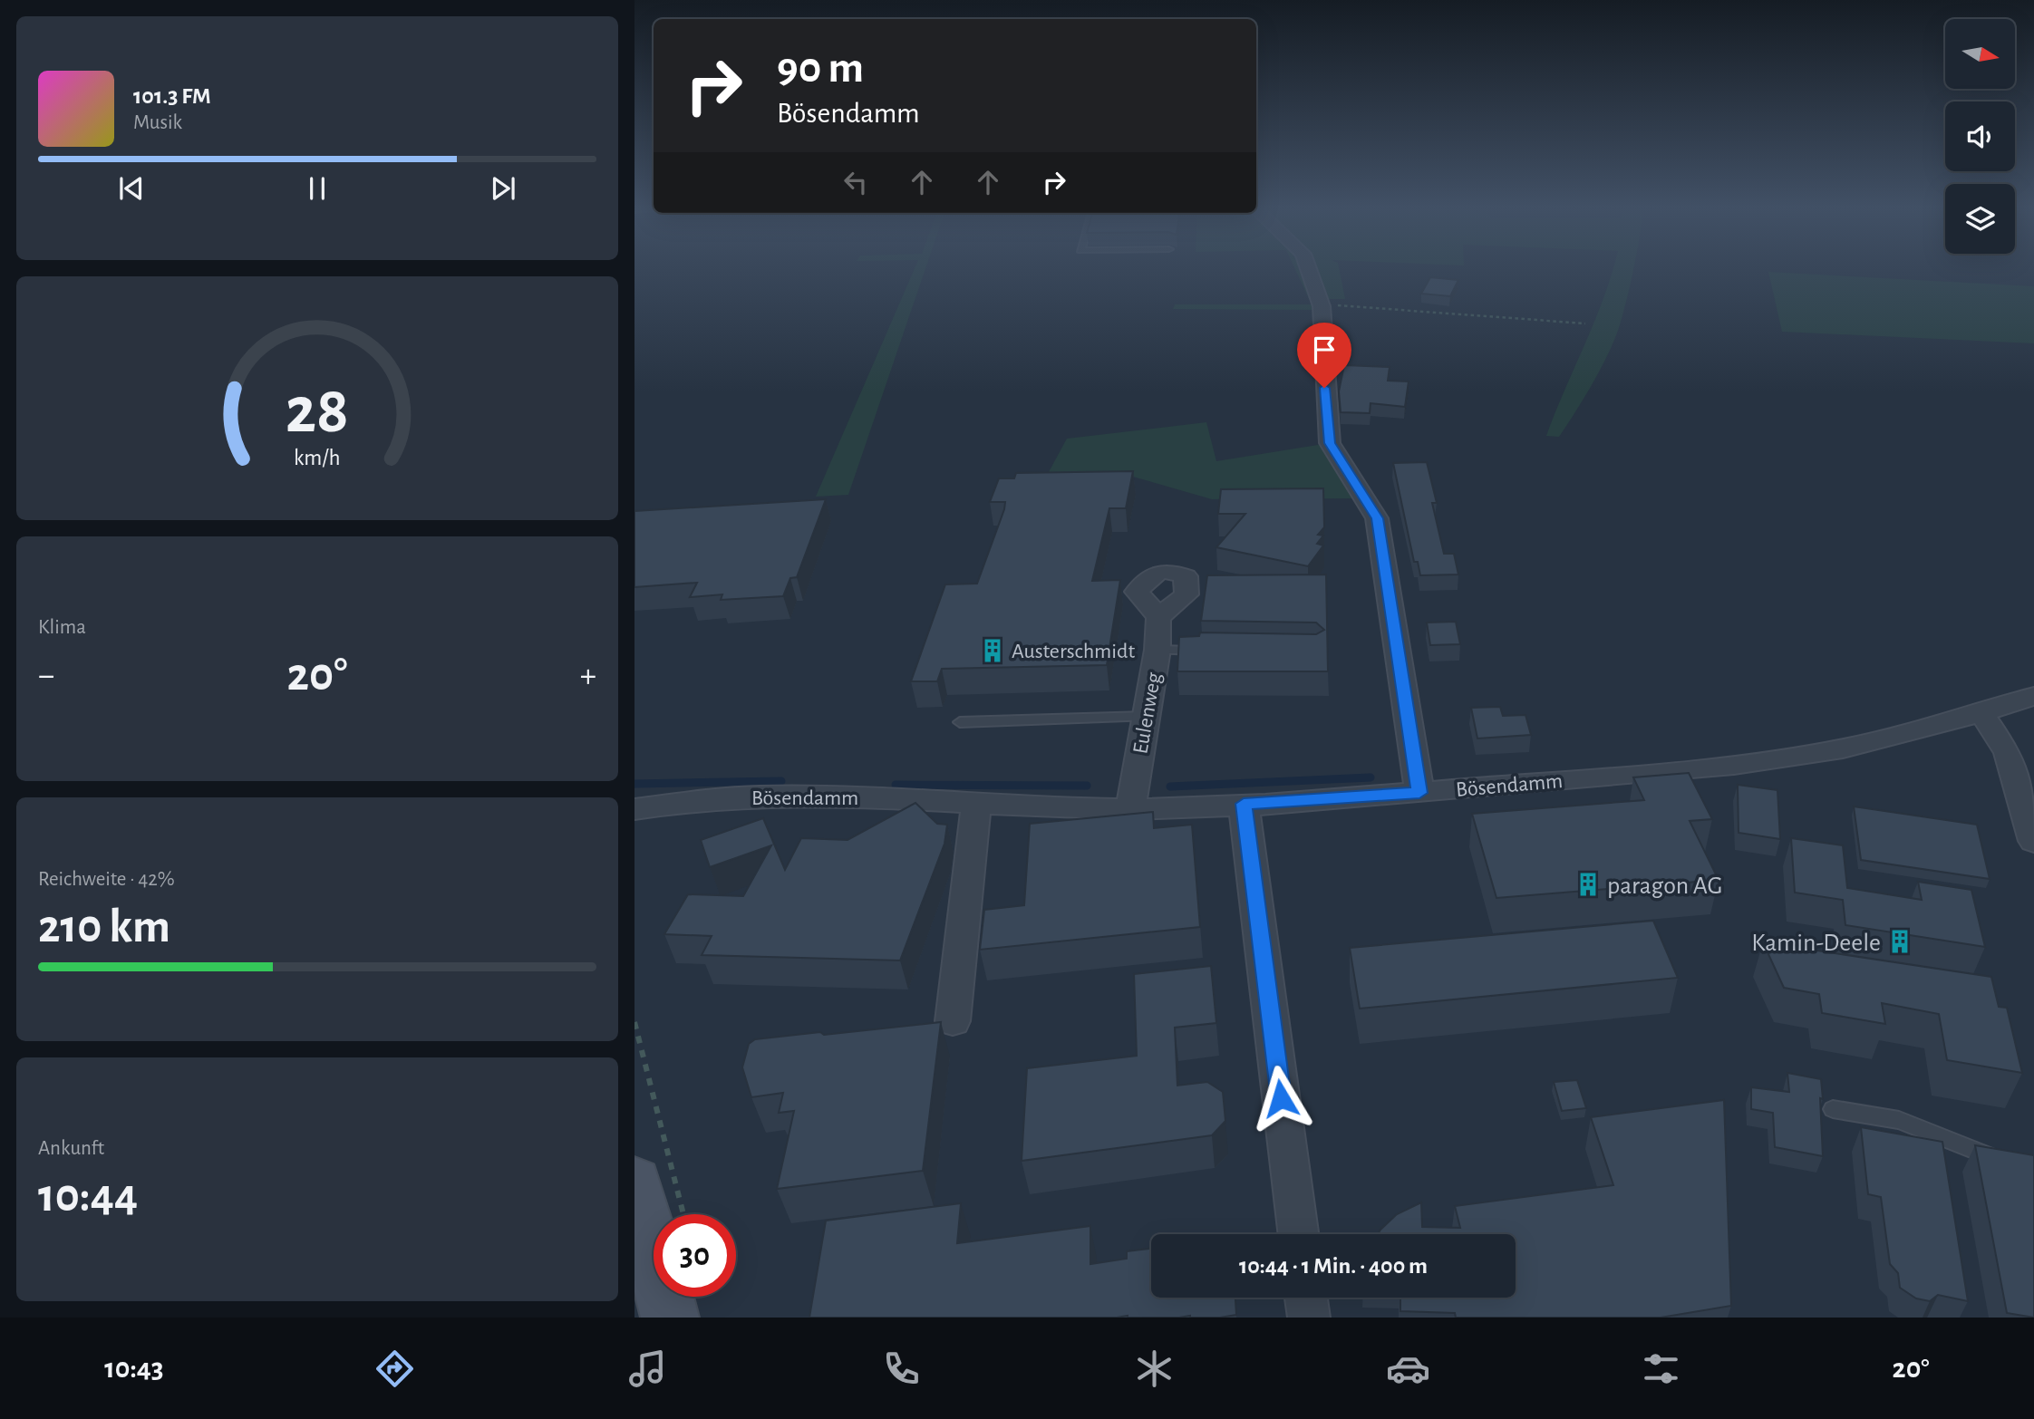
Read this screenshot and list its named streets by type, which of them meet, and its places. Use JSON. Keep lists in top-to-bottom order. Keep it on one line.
{"streets":{"street":["Eulenweg","Bösendamm"]},"crossings":[["Eulenweg","Bösendamm"]],"places":{"building":["Austerschmidt","paragon AG","Kamin-Deele"]},"north":"right","page":{"turn":["90 m","Bösendamm"],"song":["101.3 FM","Musik"],"tile":["Klima",["Reichweite · 42%","210 km"],["Ankunft","10:44"]],"heat":["−","20°","+"],"limit":"30","trip":"10:44 · 1 Min. · 400 m","tabs":["10:43","20°"],"gauge":["28","km/h"]}}
